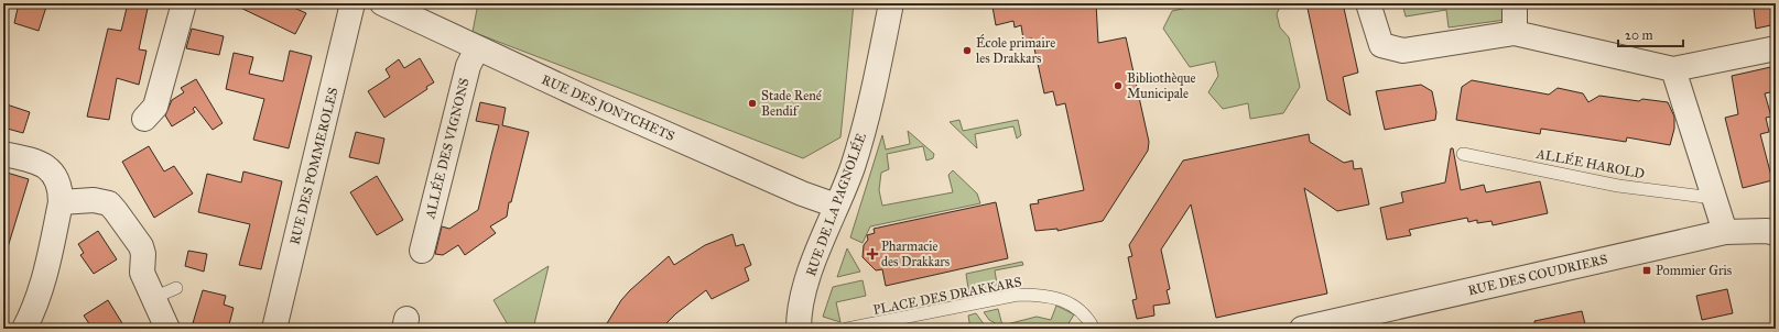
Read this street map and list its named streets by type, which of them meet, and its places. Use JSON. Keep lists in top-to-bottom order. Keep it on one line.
{"streets":{"street":["RUE DES JONTCHETS","ALLÉE DES VIGNONS","RUE DES POMMEROLES","RUE DE LA PAGNOLÉE","RUE DES COUDRIERS"],"lane":["ALLÉE HAROLD","PLACE DES DRAKKARS"]},"crossings":[["RUE DES JONTCHETS","ALLÉE DES VIGNONS"],["RUE DES JONTCHETS","RUE DE LA PAGNOLÉE"]],"places":{"other":["École primaire les Drakkars","Bibliothèque Municipale","Stade René Bendif"],"health":["Pharmacie des Drakkars"],"transit":["Pommier Gris"]},"scale_bar":"20 m"}
